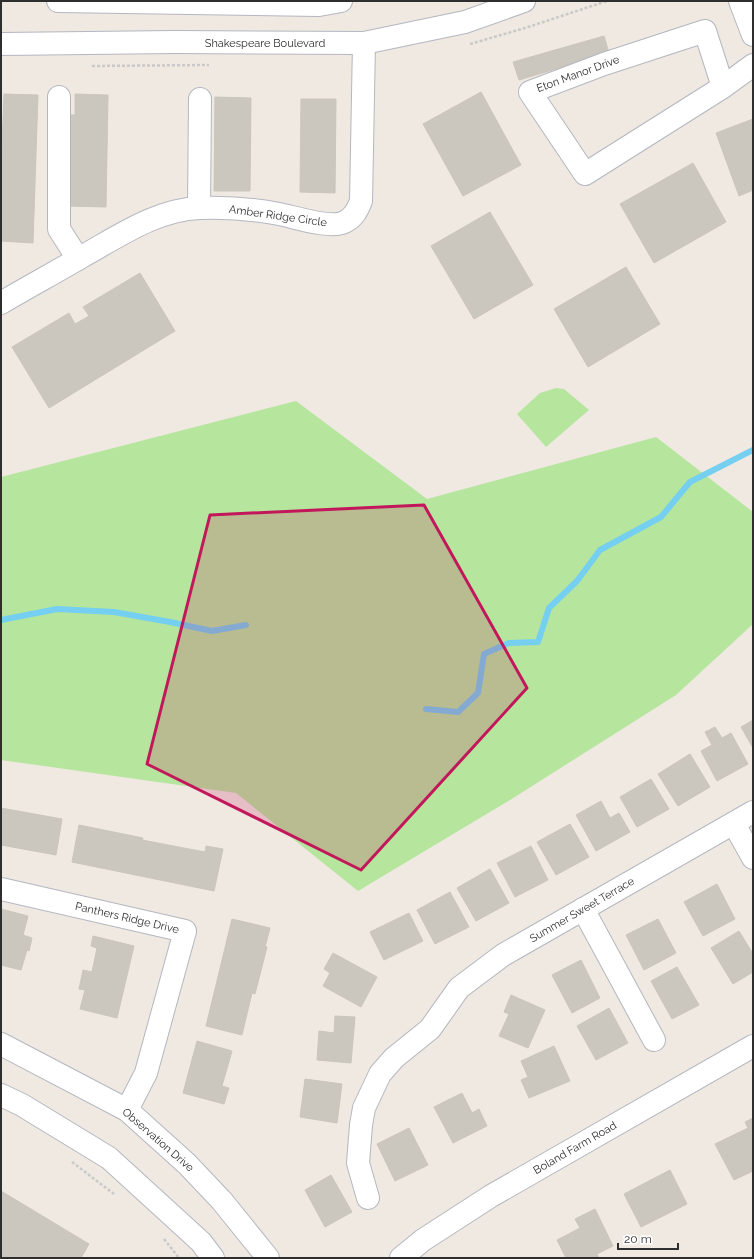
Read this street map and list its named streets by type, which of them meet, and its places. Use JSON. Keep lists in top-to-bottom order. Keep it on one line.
{"streets":{"street":["Shakespeare Boulevard","Eton Manor Drive","Amber Ridge Circle","Summer Sweet Terrace","Panthers Ridge Drive","Observation Drive","Boland Farm Road"]},"crossings":[["Shakespeare Boulevard","Amber Ridge Circle"],["Panthers Ridge Drive","Observation Drive"]],"scale_bar":"20 m"}
